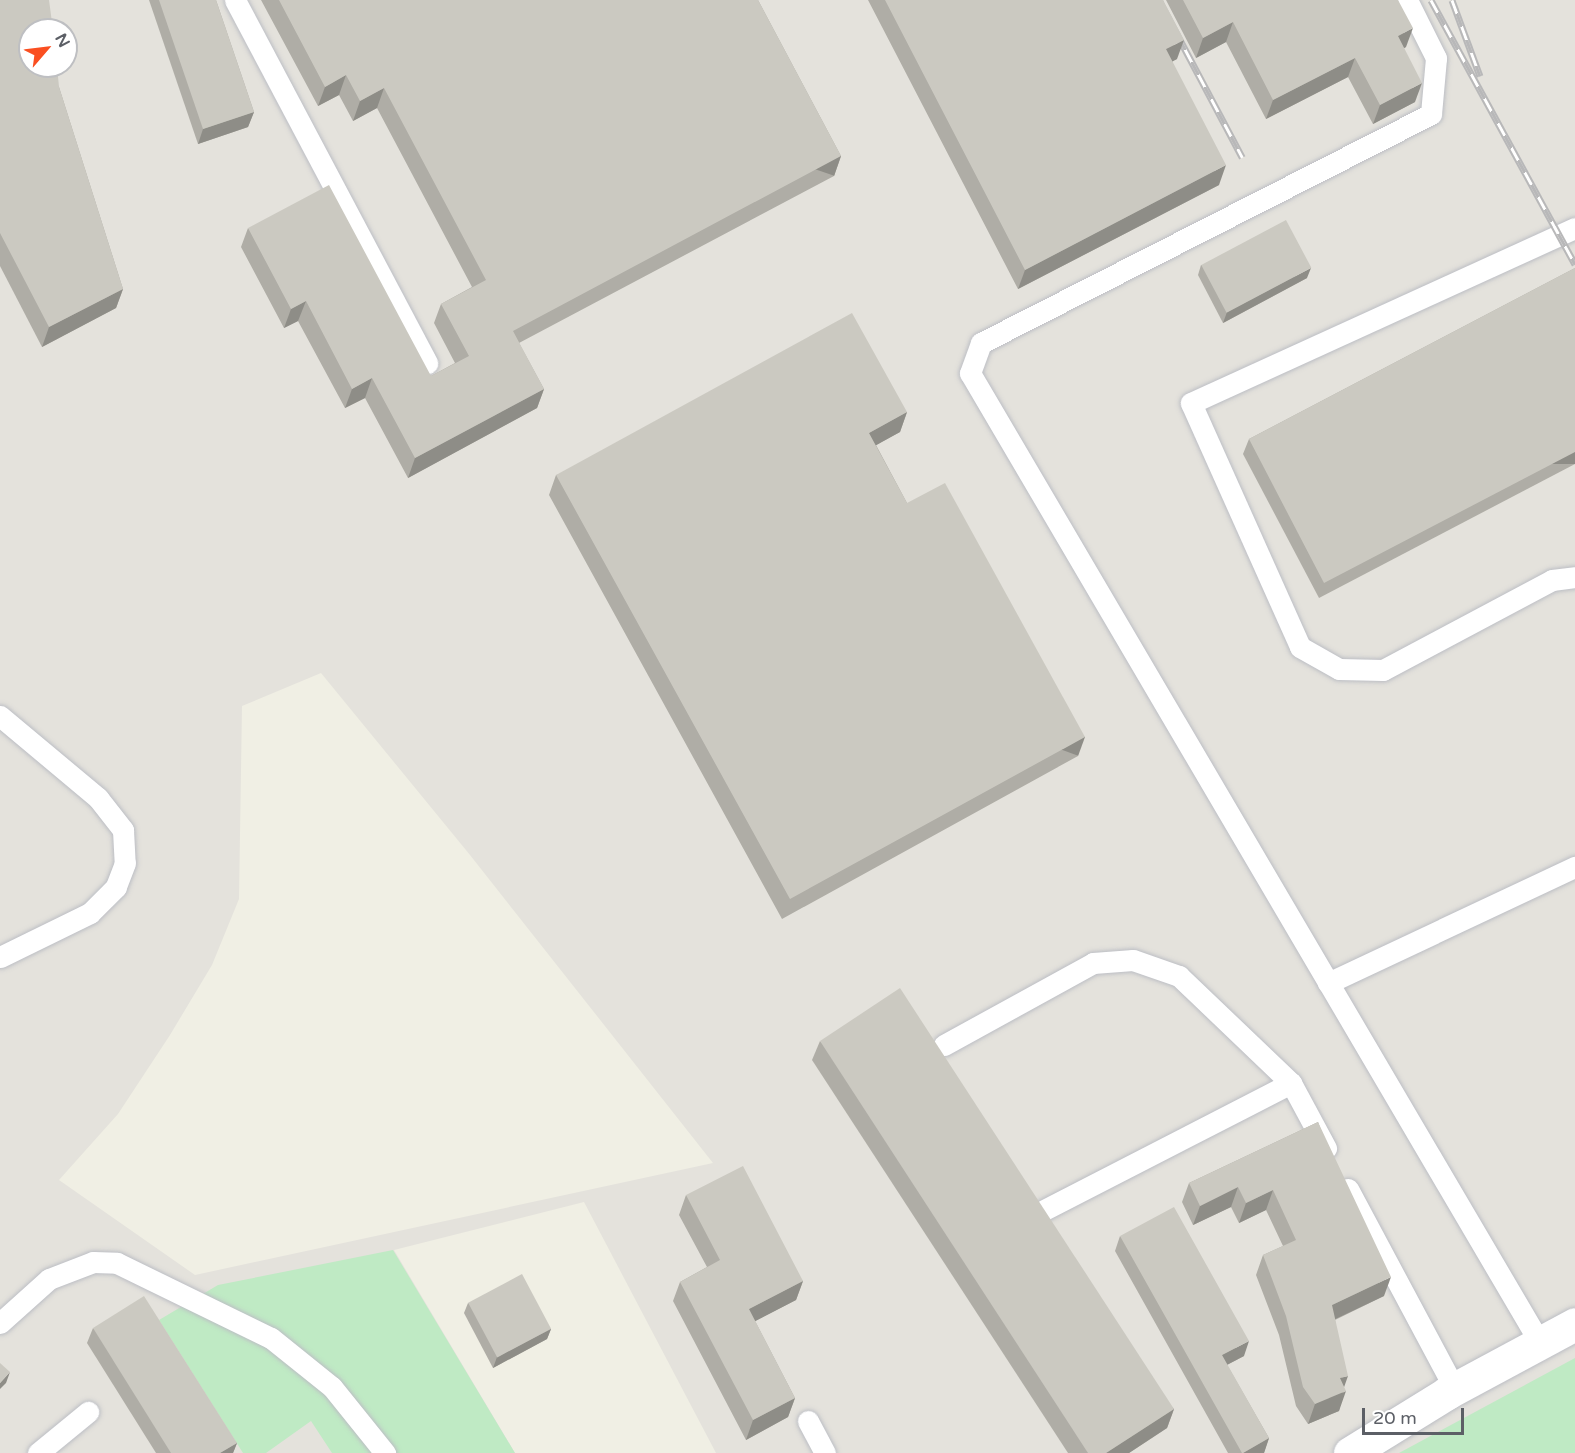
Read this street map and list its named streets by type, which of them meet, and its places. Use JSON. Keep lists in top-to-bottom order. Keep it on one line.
{"scale_bar":"20 m","north":"top right"}
